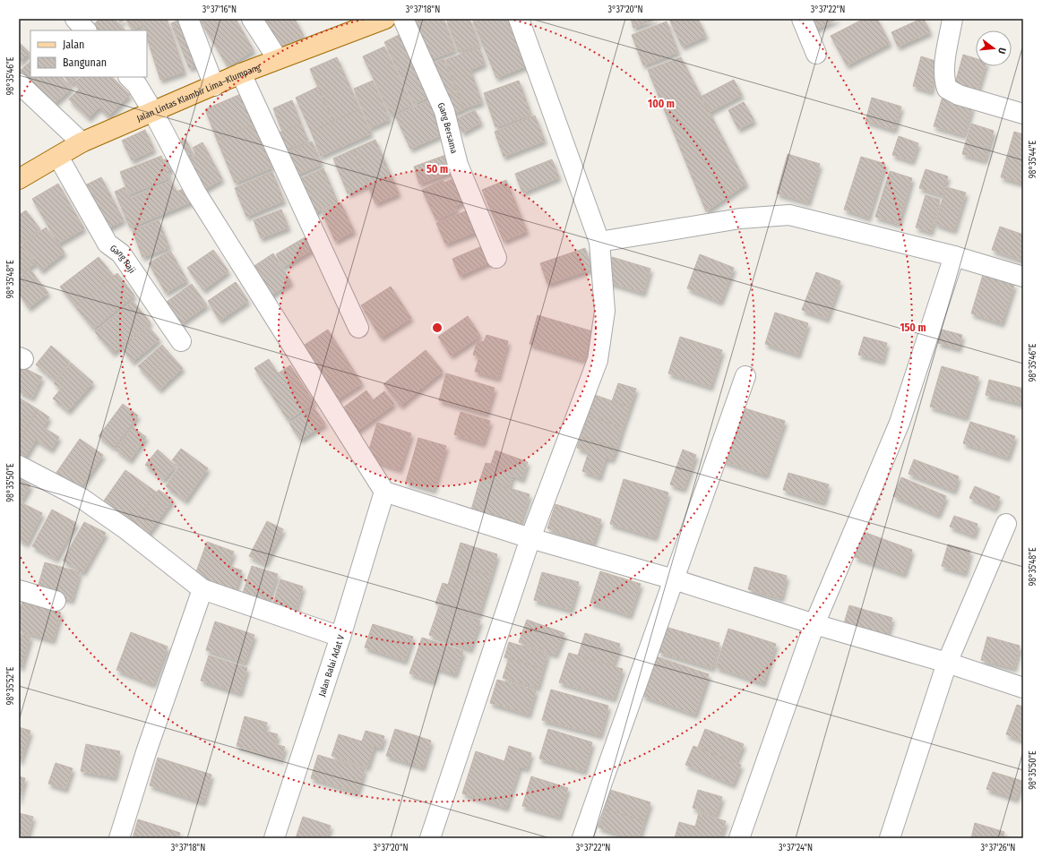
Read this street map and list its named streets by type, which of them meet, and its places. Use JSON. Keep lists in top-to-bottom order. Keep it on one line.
{"streets":{"main road":["Jalan Lintas Klambir Lima–Klumpang"],"street":["Gang Bersama","Gang Raji","Jalan Balai Adat V"]},"crossings":[["Jalan Lintas Klambir Lima–Klumpang","Gang Raji"]],"legend":["Jalan","Bangunan"],"north":"right","coordinates":["3°37'16\"N","3°37'18\"N","3°37'20\"N","3°37'22\"N","98°35'46\"E","98°35'44\"E","98°35'48\"E","98°35'50\"E","98°35'52\"E","3°37'24\"N","3°37'26\"N"],"rings":["100 m","50 m","150 m"]}
